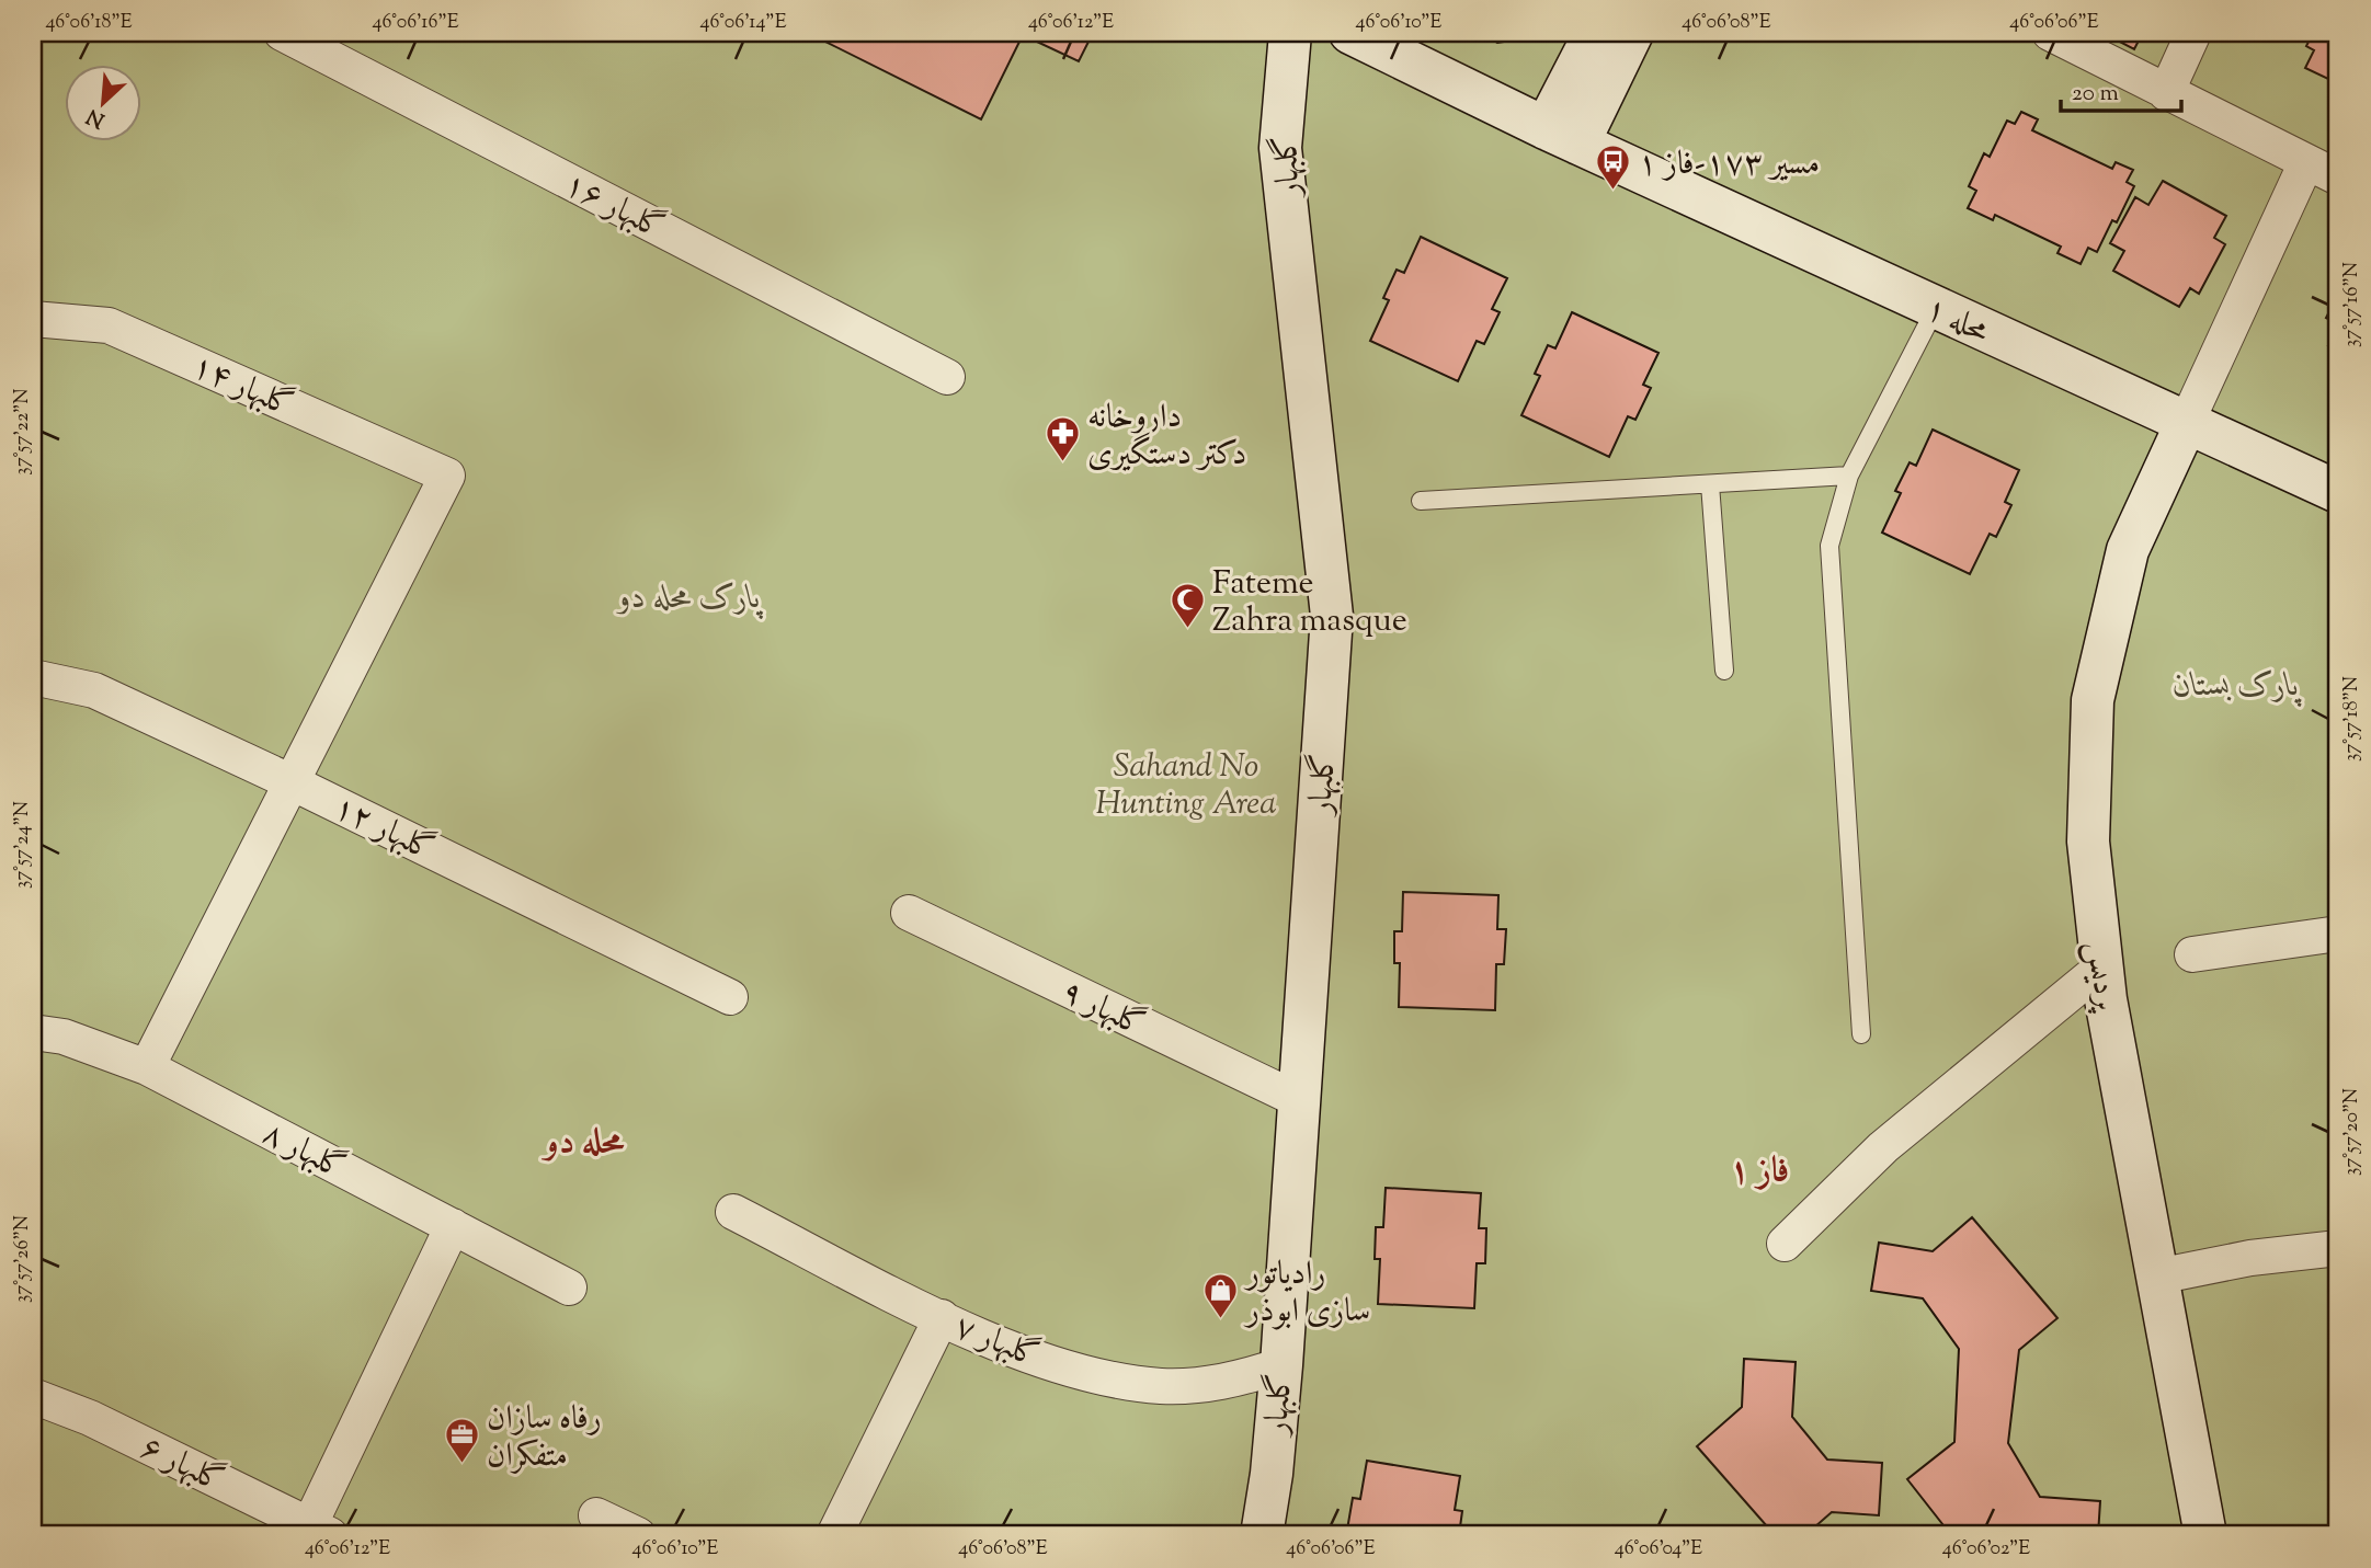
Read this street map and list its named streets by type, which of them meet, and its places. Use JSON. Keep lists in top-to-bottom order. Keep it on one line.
{"streets":{"street":["گلبهار","گلبهار ۱۶","محله ۱","گلبهار ۱۴","گلبهار ۱۲","پردیس","گلبهار ۹","گلبهار ۸","گلبهار ۷","گلبهار ۶"]},"crossings":[["گلبهار","گلبهار ۹"],["گلبهار","گلبهار ۷"],["محله ۱","پردیس"],["گلبهار ۱۴","گلبهار ۱۲"]],"districts":["محله دو","فاز ۱"],"parks":["پارک محله دو","پارک بستان","Sahand No Hunting Area"],"places":{"bus stop":["مسیر ۱۷۳-فاز ۱"],"pharmacy":["داروخانه دکتر دستگیری"],"mosque":["Fateme Zahra masque"],"shop":["رادیاتور سازی ابوذر"],"office":["رفاه سازان متفکران"]},"scale_bar":"20 m","north":"bottom left","coordinates":["46°06'18\"E","46°06'16\"E","46°06'14\"E","46°06'12\"E","46°06'10\"E","46°06'08\"E","46°06'06\"E","37°57'16\"N","37°57'22\"N","37°57'18\"N","37°57'24\"N","37°57'20\"N","37°57'26\"N","46°06'04\"E","46°06'02\"E"]}
